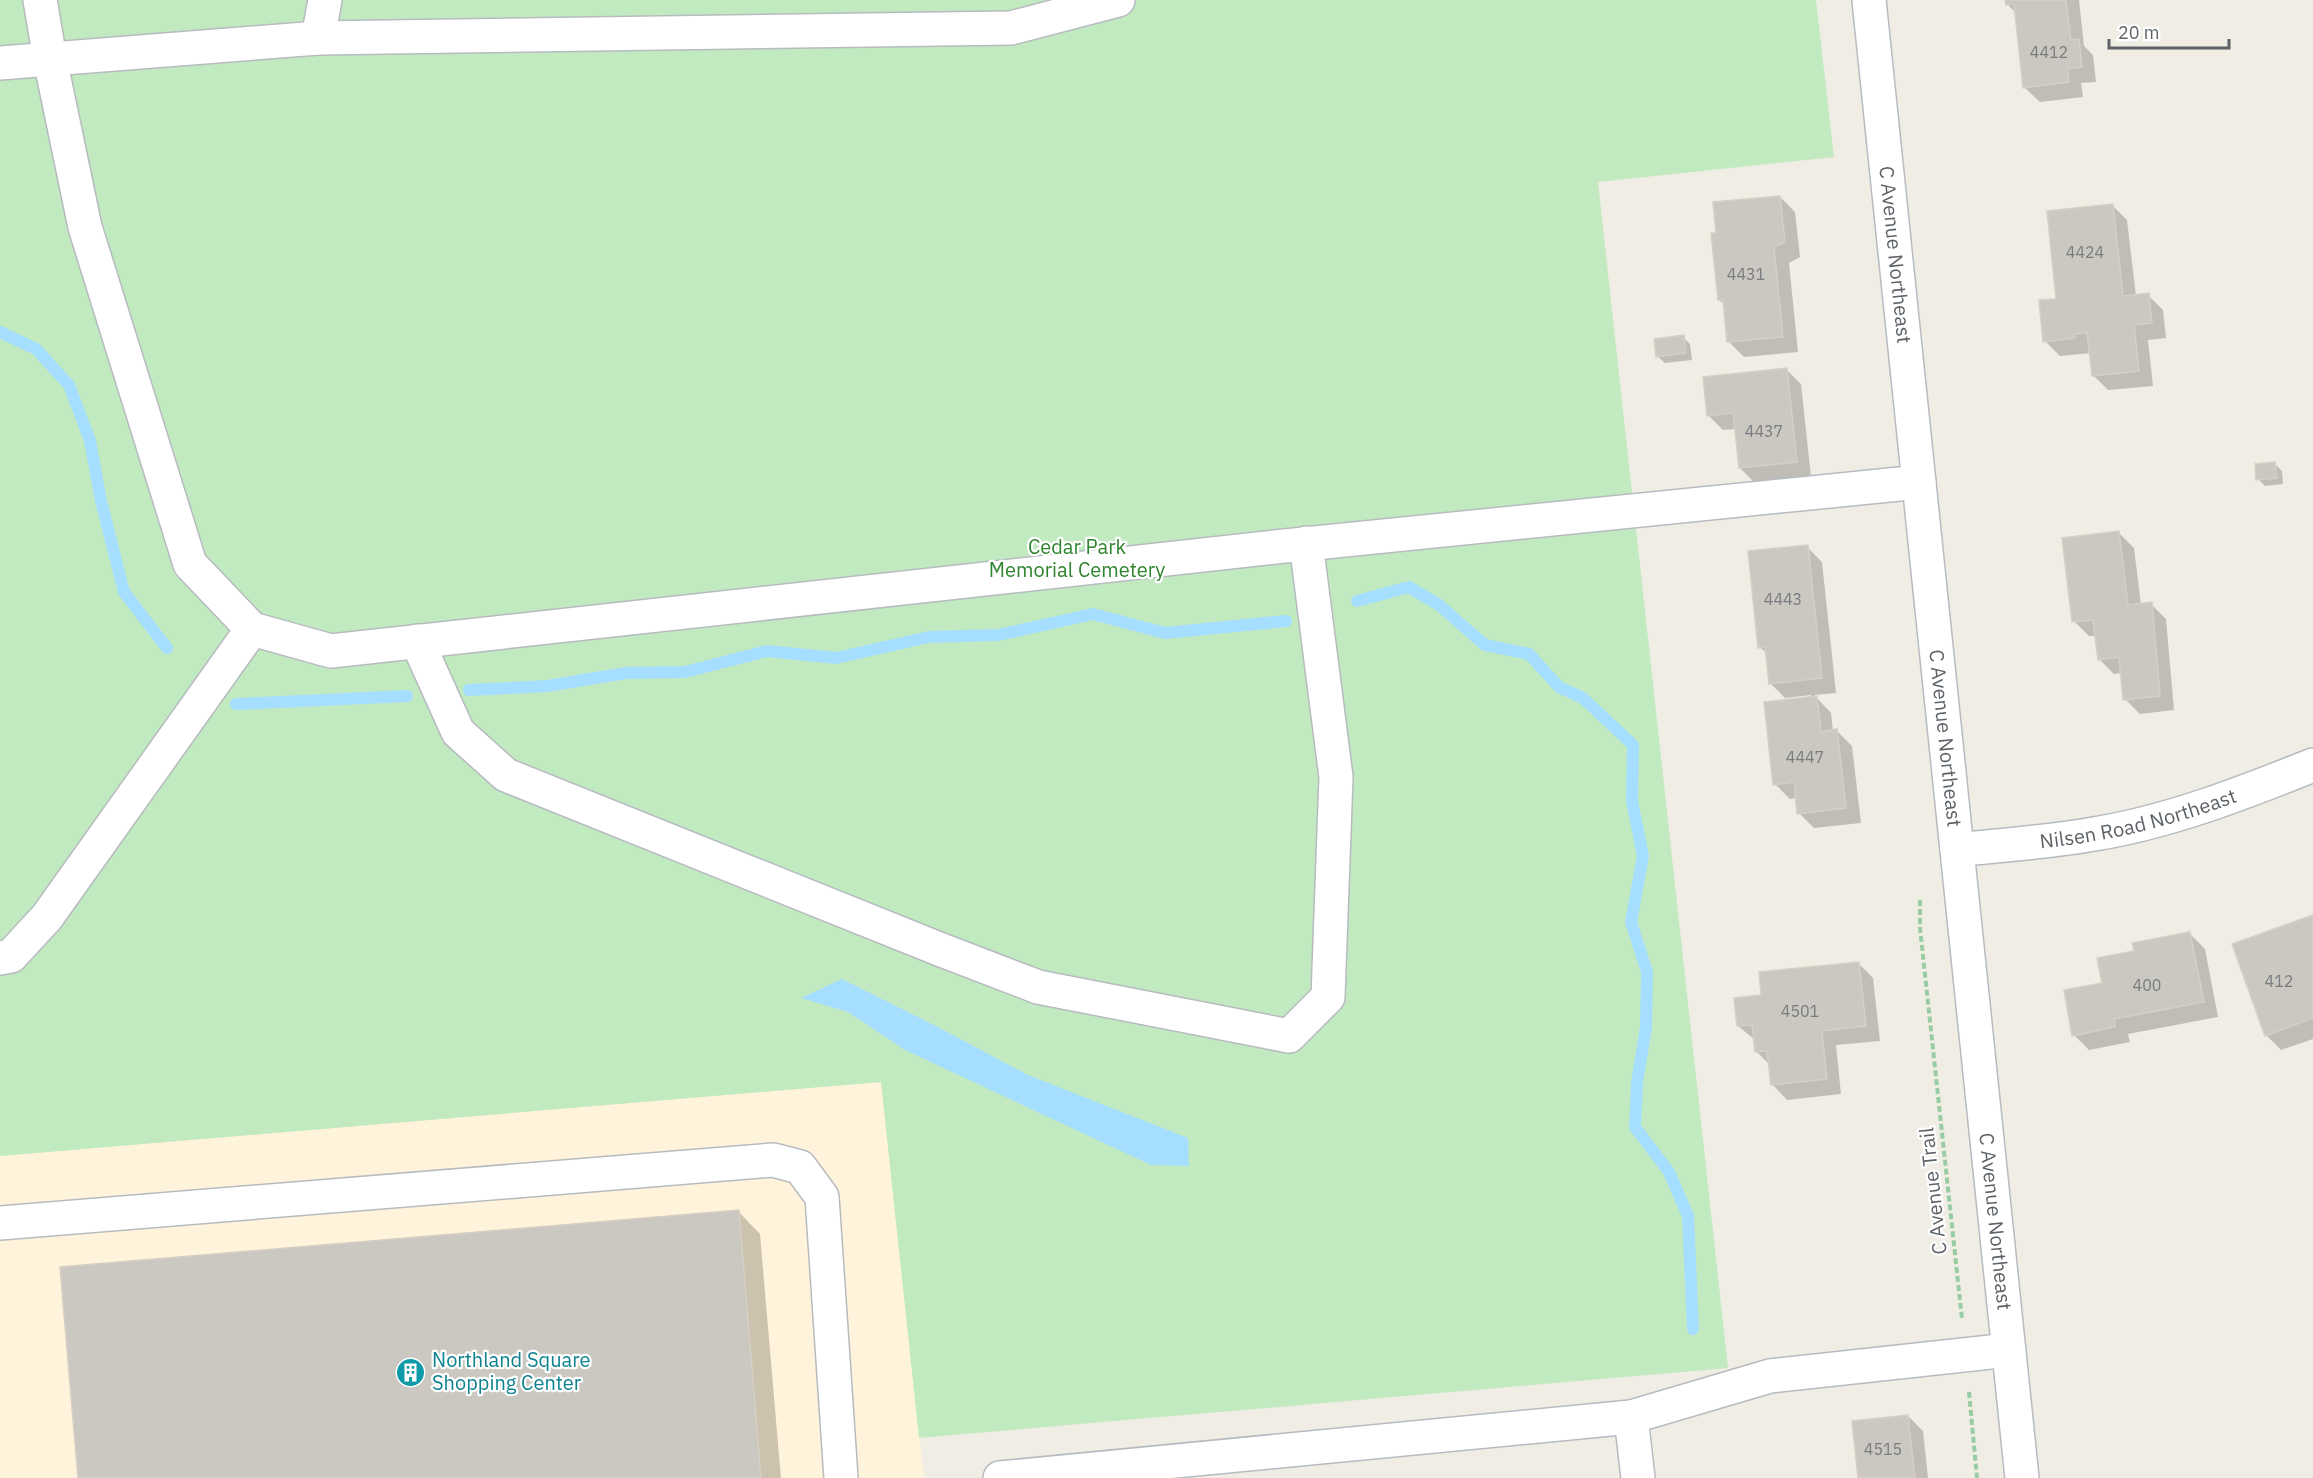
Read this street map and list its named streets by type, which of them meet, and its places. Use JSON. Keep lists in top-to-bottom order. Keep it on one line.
{"streets":{"street":["C Avenue Northeast","Nilsen Road Northeast"],"path":["C Avenue Trail"]},"crossings":[["C Avenue Northeast","Nilsen Road Northeast"]],"parks":["Cedar Park Memorial Cemetery"],"places":{"building":["Northland Square Shopping Center"]},"house_numbers":["4412","4424","4431","4437","4443","4447","412","400","4501","4515"],"scale_bar":"20 m"}
